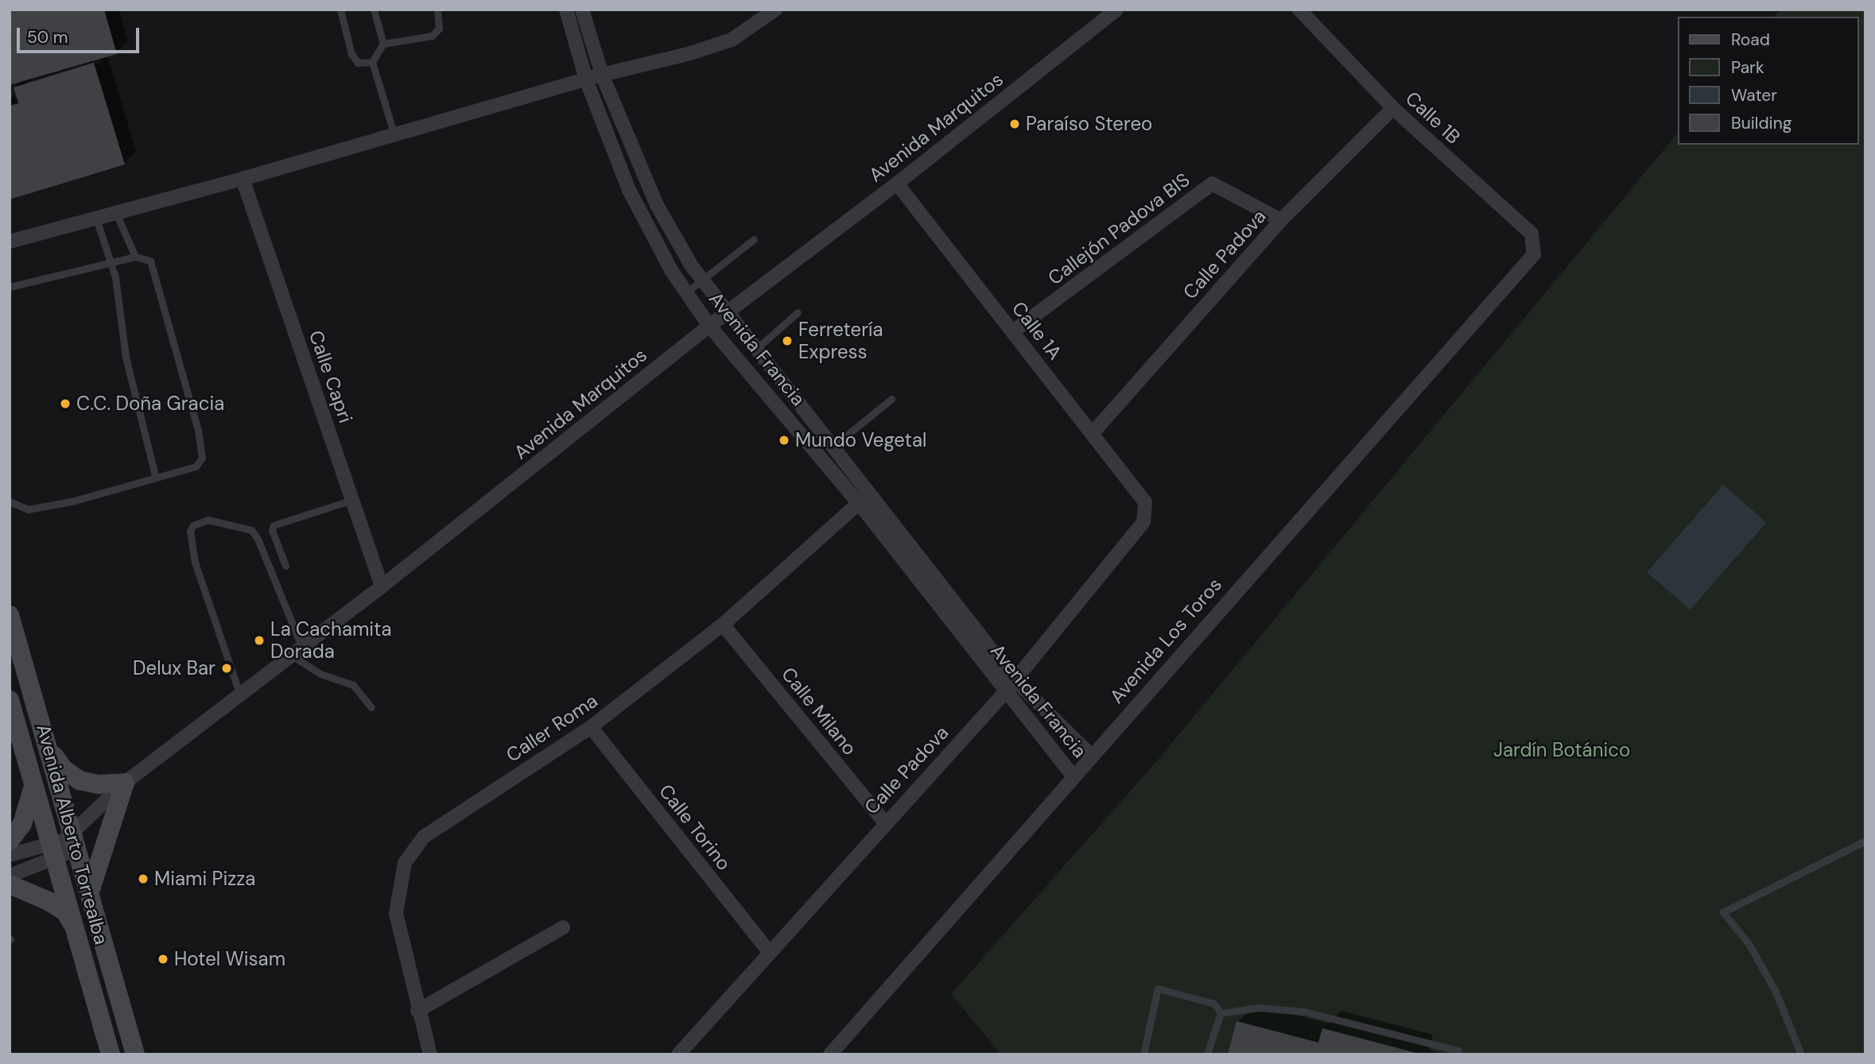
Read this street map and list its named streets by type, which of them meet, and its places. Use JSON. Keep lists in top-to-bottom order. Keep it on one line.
{"streets":{"main road":["Avenida Alberto Torrealba"],"street":["Calle 1B","Avenida Marquitos","Callejón Padova BIS","Calle Padova","Calle 1A","Avenida Francia","Calle Capri","Avenida Los Toros","Calle Milano","Caller Roma","Calle Torino"]},"crossings":[["Calle 1B","Calle Padova"],["Calle 1B","Avenida Los Toros"],["Avenida Marquitos","Calle 1A"],["Avenida Marquitos","Avenida Francia"],["Avenida Marquitos","Calle Capri"],["Avenida Marquitos","Avenida Alberto Torrealba"],["Callejón Padova BIS","Calle Padova"],["Callejón Padova BIS","Calle 1A"],["Calle Padova","Calle 1A"],["Calle Padova","Avenida Francia"],["Calle Padova","Calle Milano"],["Calle Padova","Calle Torino"],["Avenida Francia","Avenida Los Toros"],["Avenida Francia","Caller Roma"],["Calle Milano","Caller Roma"],["Caller Roma","Calle Torino"]],"parks":["Jardín Botánico"],"places":["Paraíso Stereo","Ferretería Express","C.C. Doña Gracia","Mundo Vegetal","La Cachamita Dorada","Delux Bar","Miami Pizza","Hotel Wisam"],"legend":["Road","Park","Water","Building"],"scale_bar":"50 m"}
